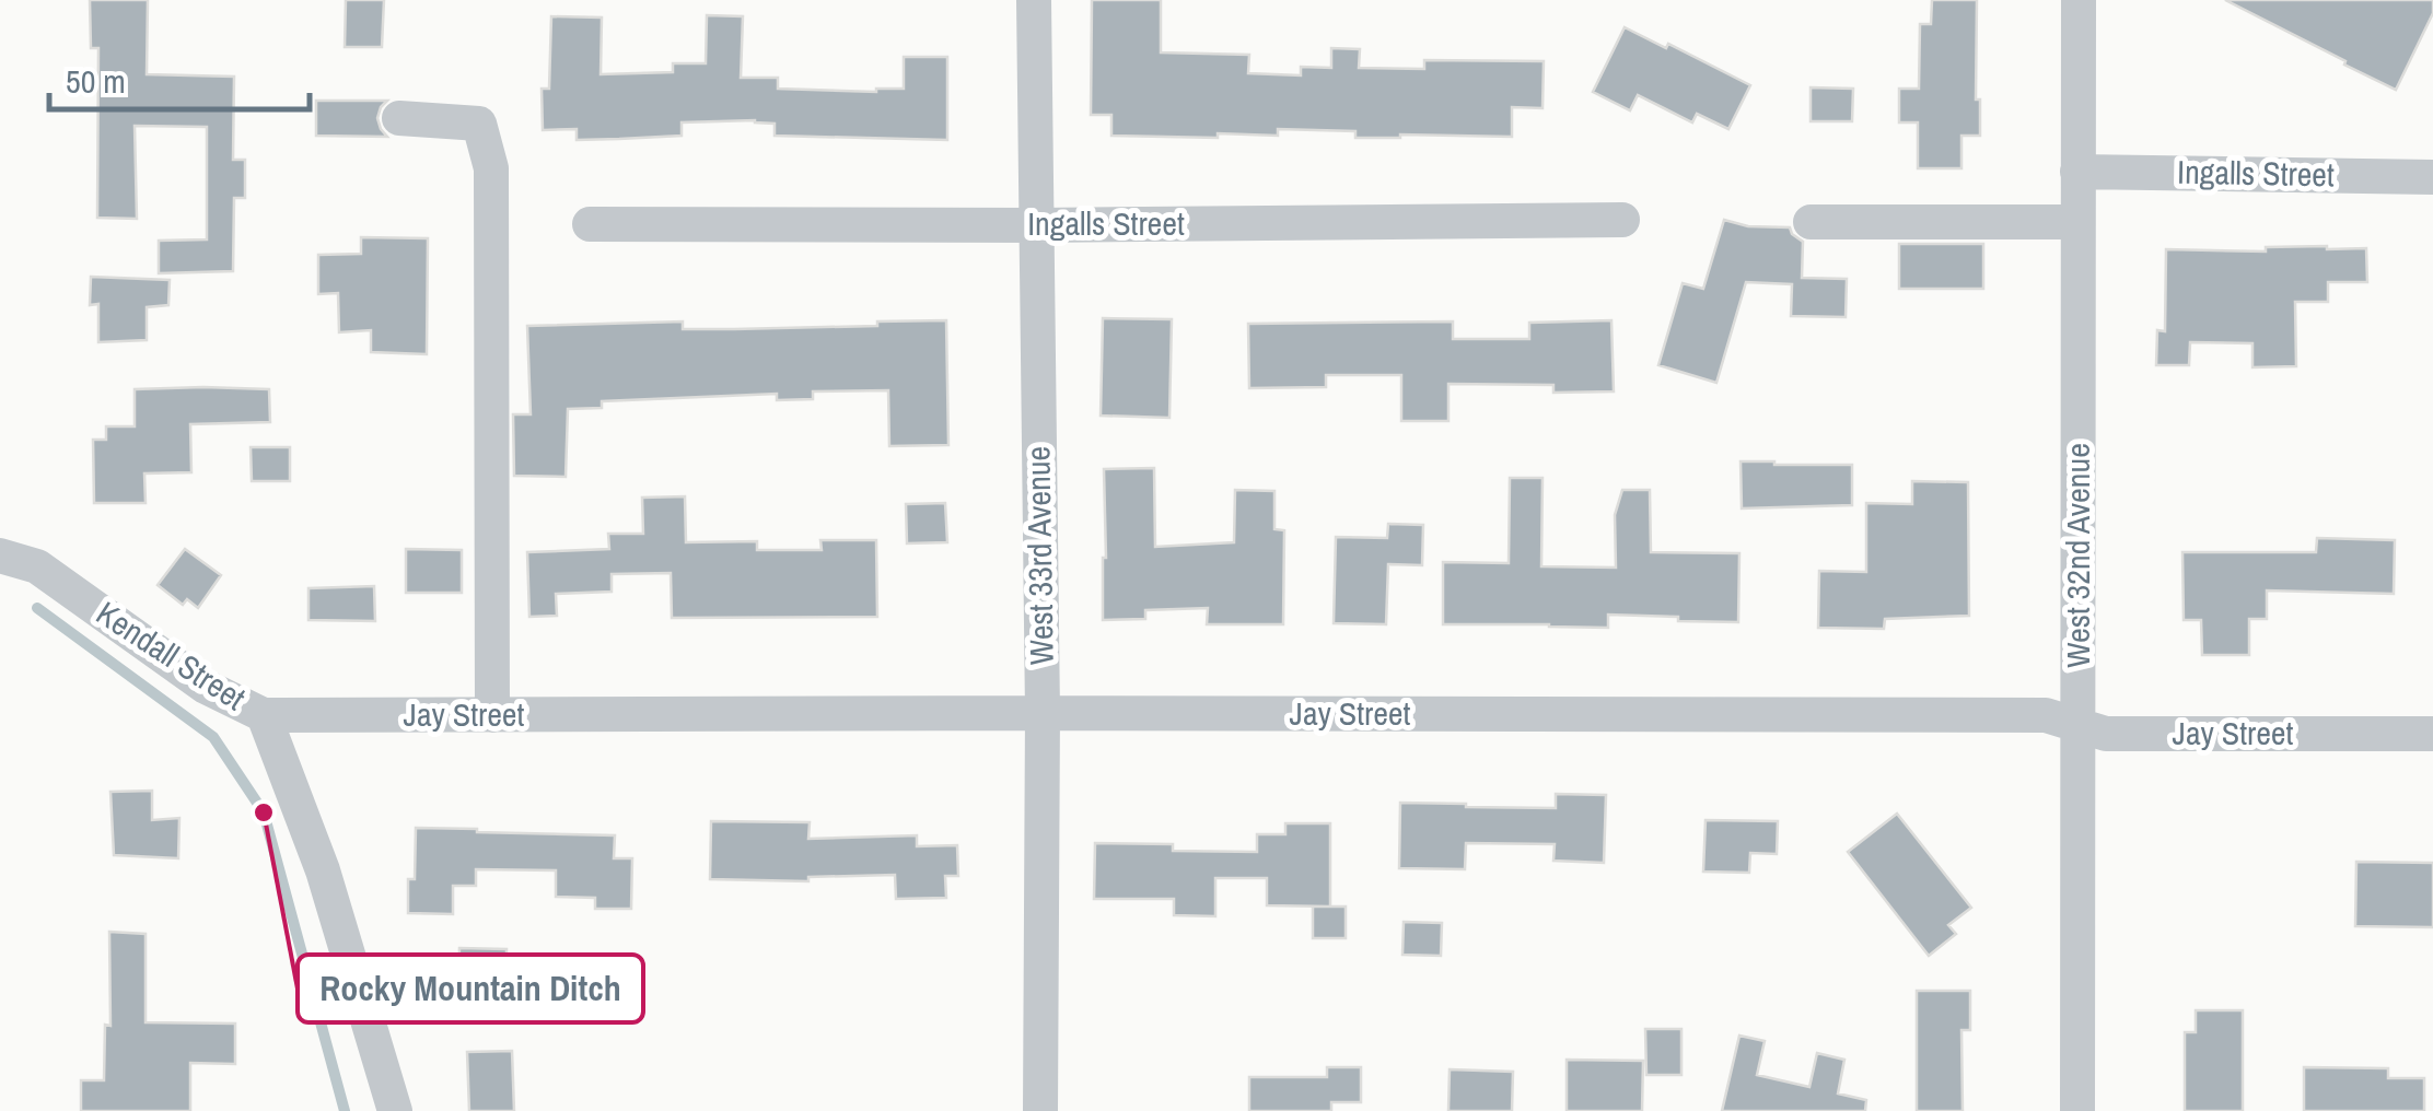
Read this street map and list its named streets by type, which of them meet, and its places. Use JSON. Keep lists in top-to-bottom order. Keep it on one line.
{"streets":{"street":["Ingalls Street","West 33rd Avenue","West 32nd Avenue","Kendall Street","Jay Street"]},"crossings":[["Ingalls Street","West 33rd Avenue"],["Ingalls Street","West 32nd Avenue"],["West 33rd Avenue","Jay Street"],["West 32nd Avenue","Jay Street"],["Kendall Street","Jay Street"]],"places":["Rocky Mountain Ditch"],"scale_bar":"50 m"}
